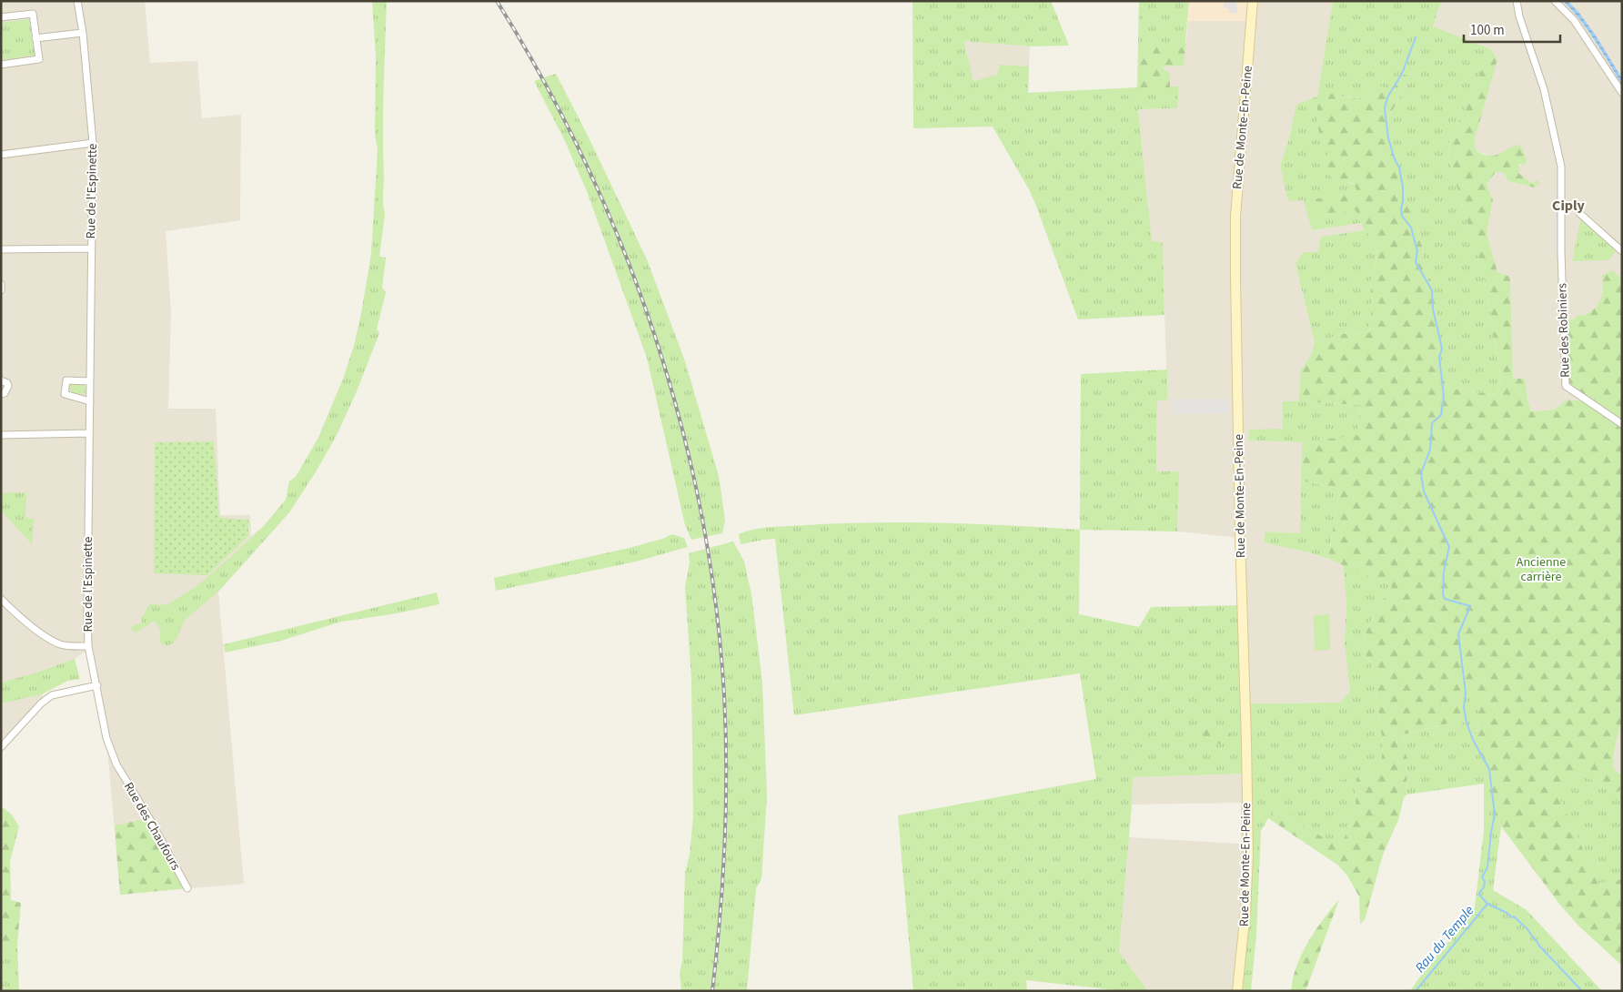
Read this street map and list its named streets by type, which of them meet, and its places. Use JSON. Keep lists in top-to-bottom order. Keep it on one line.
{"streets":{"main road":["Rue de Monte-En-Peine"],"street":["Rue de l'Espinette","Rue des Robiniers","Rue des Chaufours"]},"crossings":[["Rue de l'Espinette","Rue des Chaufours"]],"districts":["Ciply"],"water":["Rau du Temple"],"parks":["Ancienne carrière"],"scale_bar":"100 m"}
